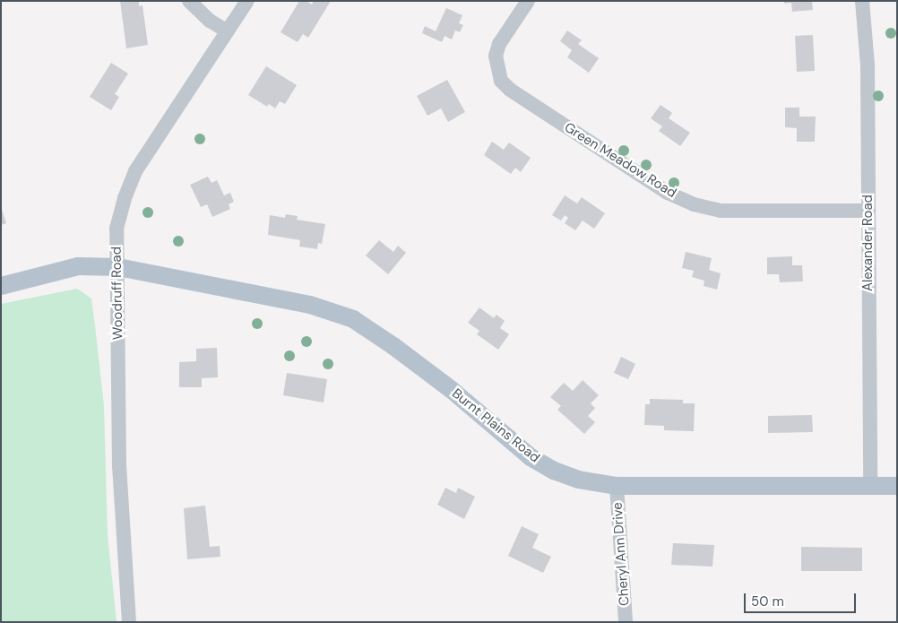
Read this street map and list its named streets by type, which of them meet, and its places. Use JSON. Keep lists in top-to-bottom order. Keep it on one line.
{"streets":{"main road":["Burnt Plains Road"],"street":["Green Meadow Road","Alexander Road","Woodruff Road","Cheryl Ann Drive"]},"crossings":[["Green Meadow Road","Alexander Road"],["Alexander Road","Burnt Plains Road"],["Woodruff Road","Burnt Plains Road"],["Burnt Plains Road","Cheryl Ann Drive"]],"scale_bar":"50 m"}
